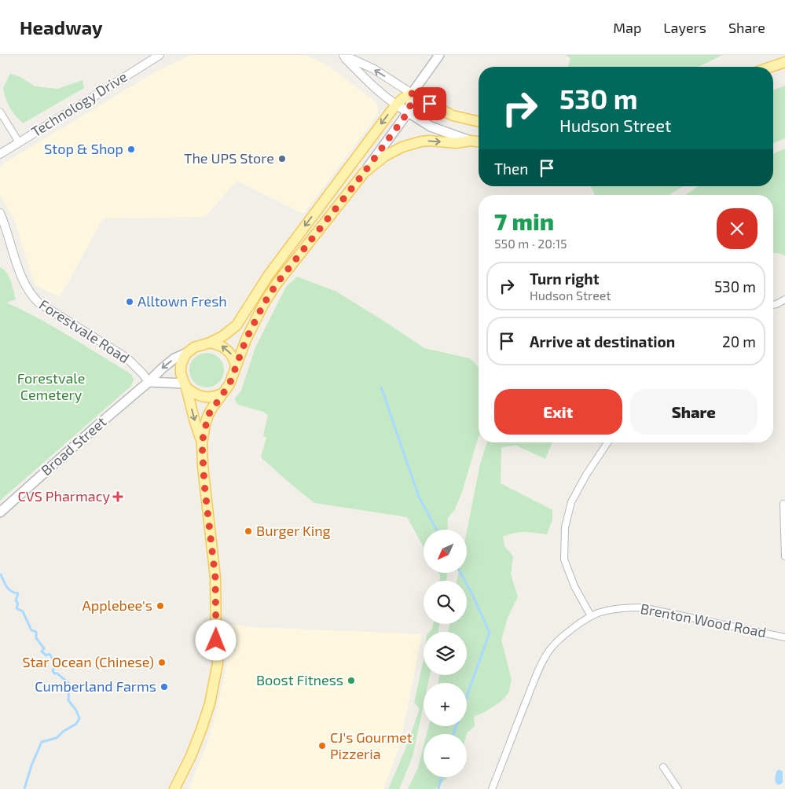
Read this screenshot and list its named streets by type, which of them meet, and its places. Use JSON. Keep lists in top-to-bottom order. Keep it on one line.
{"streets":{"main road":["Broad Street"],"street":["Technology Drive","Forestvale Road","Brenton Wood Road"]},"crossings":[["Forestvale Road","Broad Street"]],"parks":["Forestvale Cemetery"],"places":{"other":["Stop & Shop","The UPS Store","Alltown Fresh","Burger King","Applebee's","Star Ocean (Chinese)","Boost Fitness","Cumberland Farms","CJ's Gourmet Pizzeria"],"health":["CVS Pharmacy"]},"north":"bottom left","page":{"header":"Headway","nav":["Map","Layers","Share"],"turn":["530 m","Hudson Street"],"then":"Then","heading":["7 min","550 m · 20:15"],"list":[{"name":"Turn right","note":"Hudson Street","value":"530 m"},{"name":"Arrive at destination","value":"20 m"}],"buttons":["Exit","Share"],"map_buttons":["+","−"]}}
